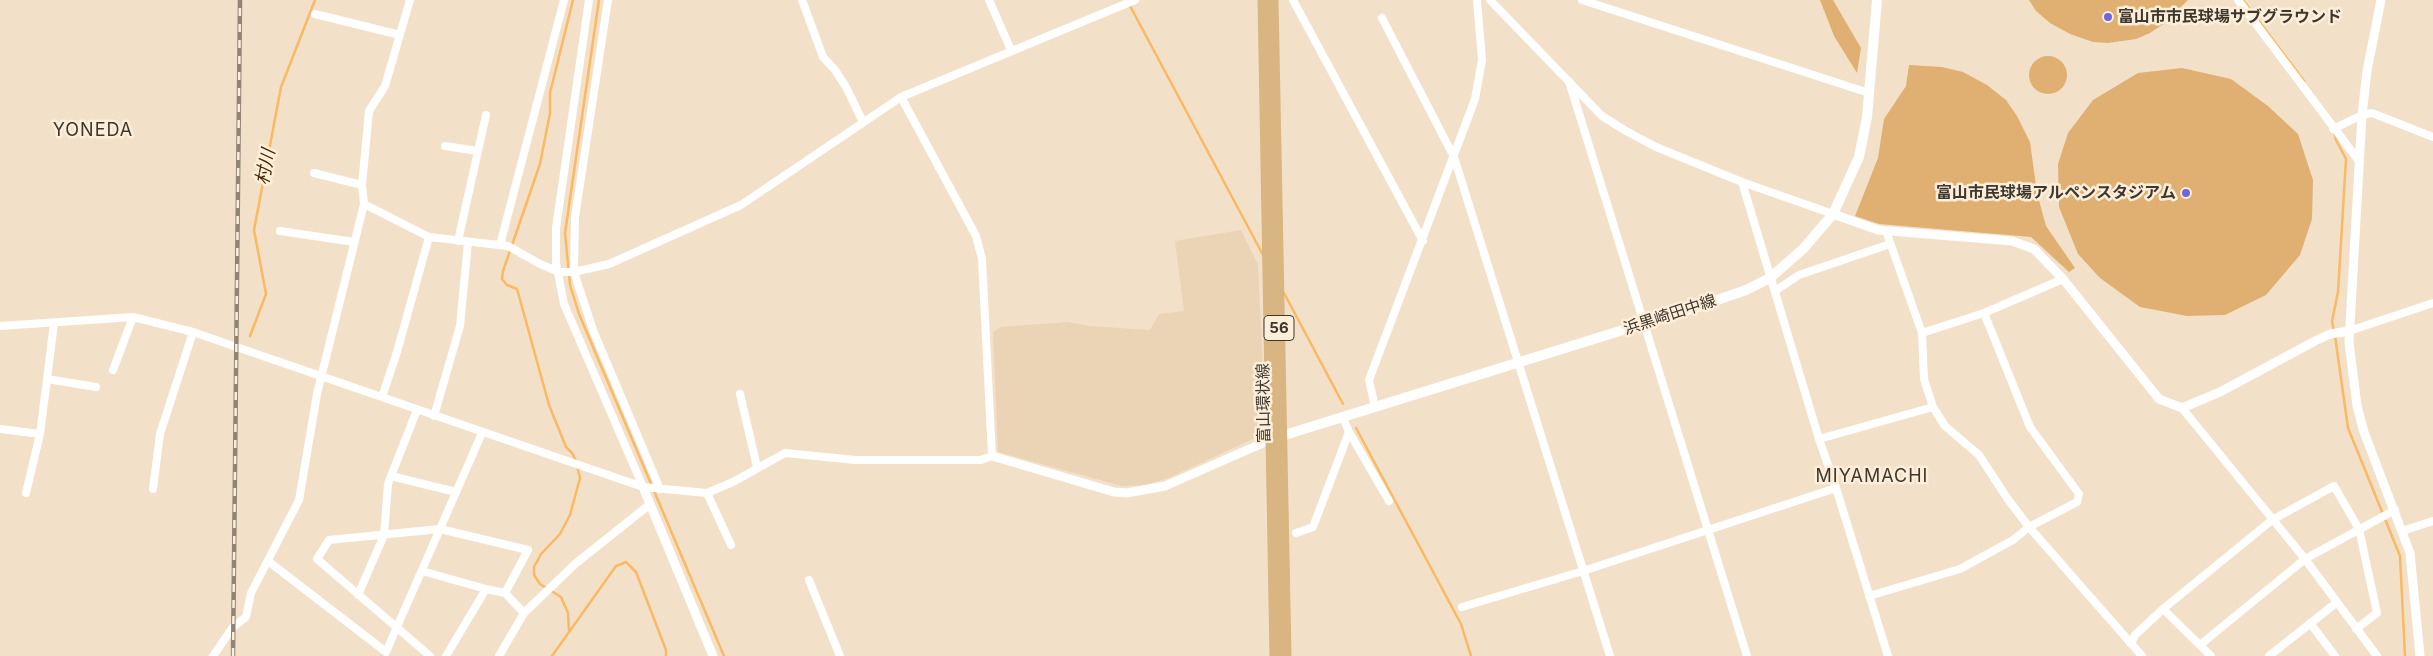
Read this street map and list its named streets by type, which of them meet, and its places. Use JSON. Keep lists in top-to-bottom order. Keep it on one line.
{"streets":{"main road":["浜黒崎田中線","56","富山環状線"]},"crossings":[["浜黒崎田中線","富山環状線"]],"districts":["YONEDA","MIYAMACHI"],"water":["村川"],"places":["富山市市民球場サブグラウンド","富山市民球場アルペンスタジアム"]}
